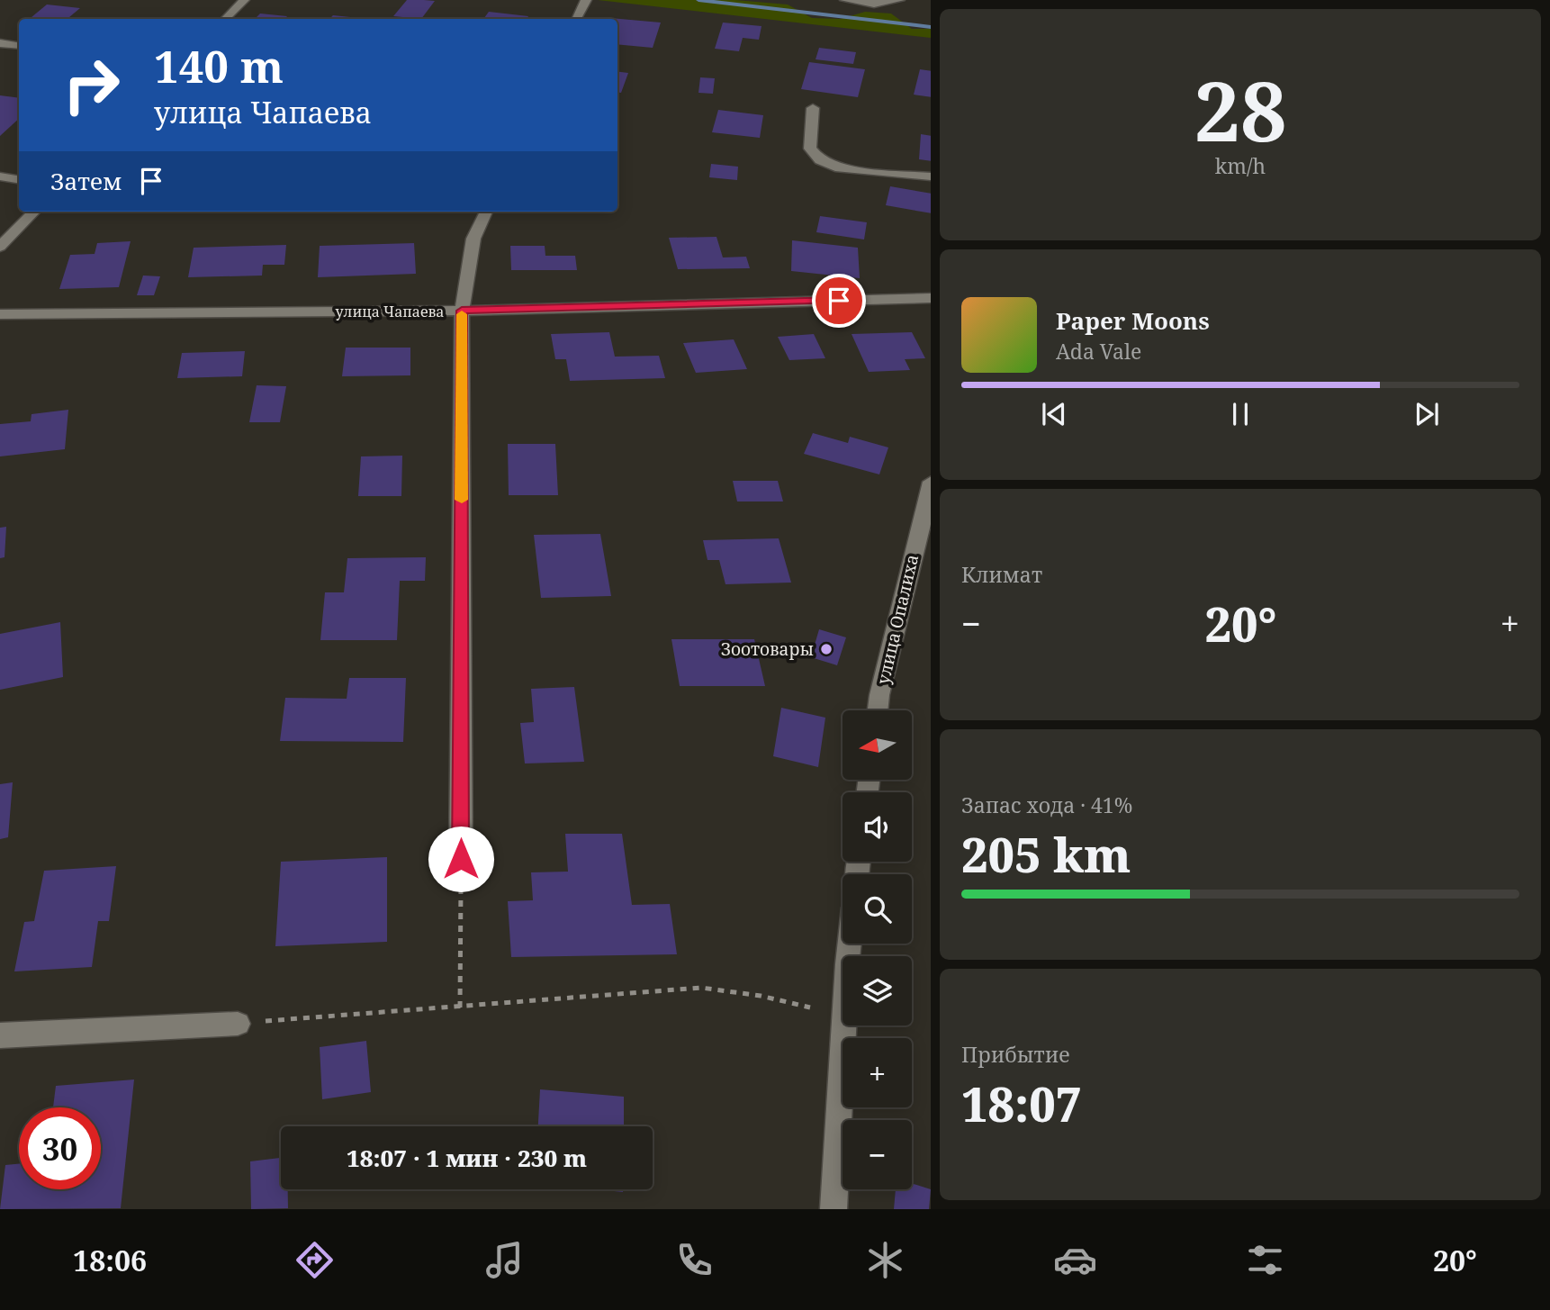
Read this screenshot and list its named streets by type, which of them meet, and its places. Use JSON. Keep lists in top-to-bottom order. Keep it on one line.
{"streets":{"street":["улица Чапаева","улица Опалиха"]},"places":["Зоотовары"],"north":"left","page":{"tile":[["28","km/h"],"Климат",["Запас хода · 41%","205 km"],["Прибытие","18:07"]],"turn":["140 m","улица Чапаева"],"then":"Затем","song":["Paper Moons","Ada Vale"],"heat":["−","20°","+"],"map_buttons":["+","−"],"limit":"30","trip":"18:07 · 1 мин · 230 m","tabs":["18:06","20°"]}}
